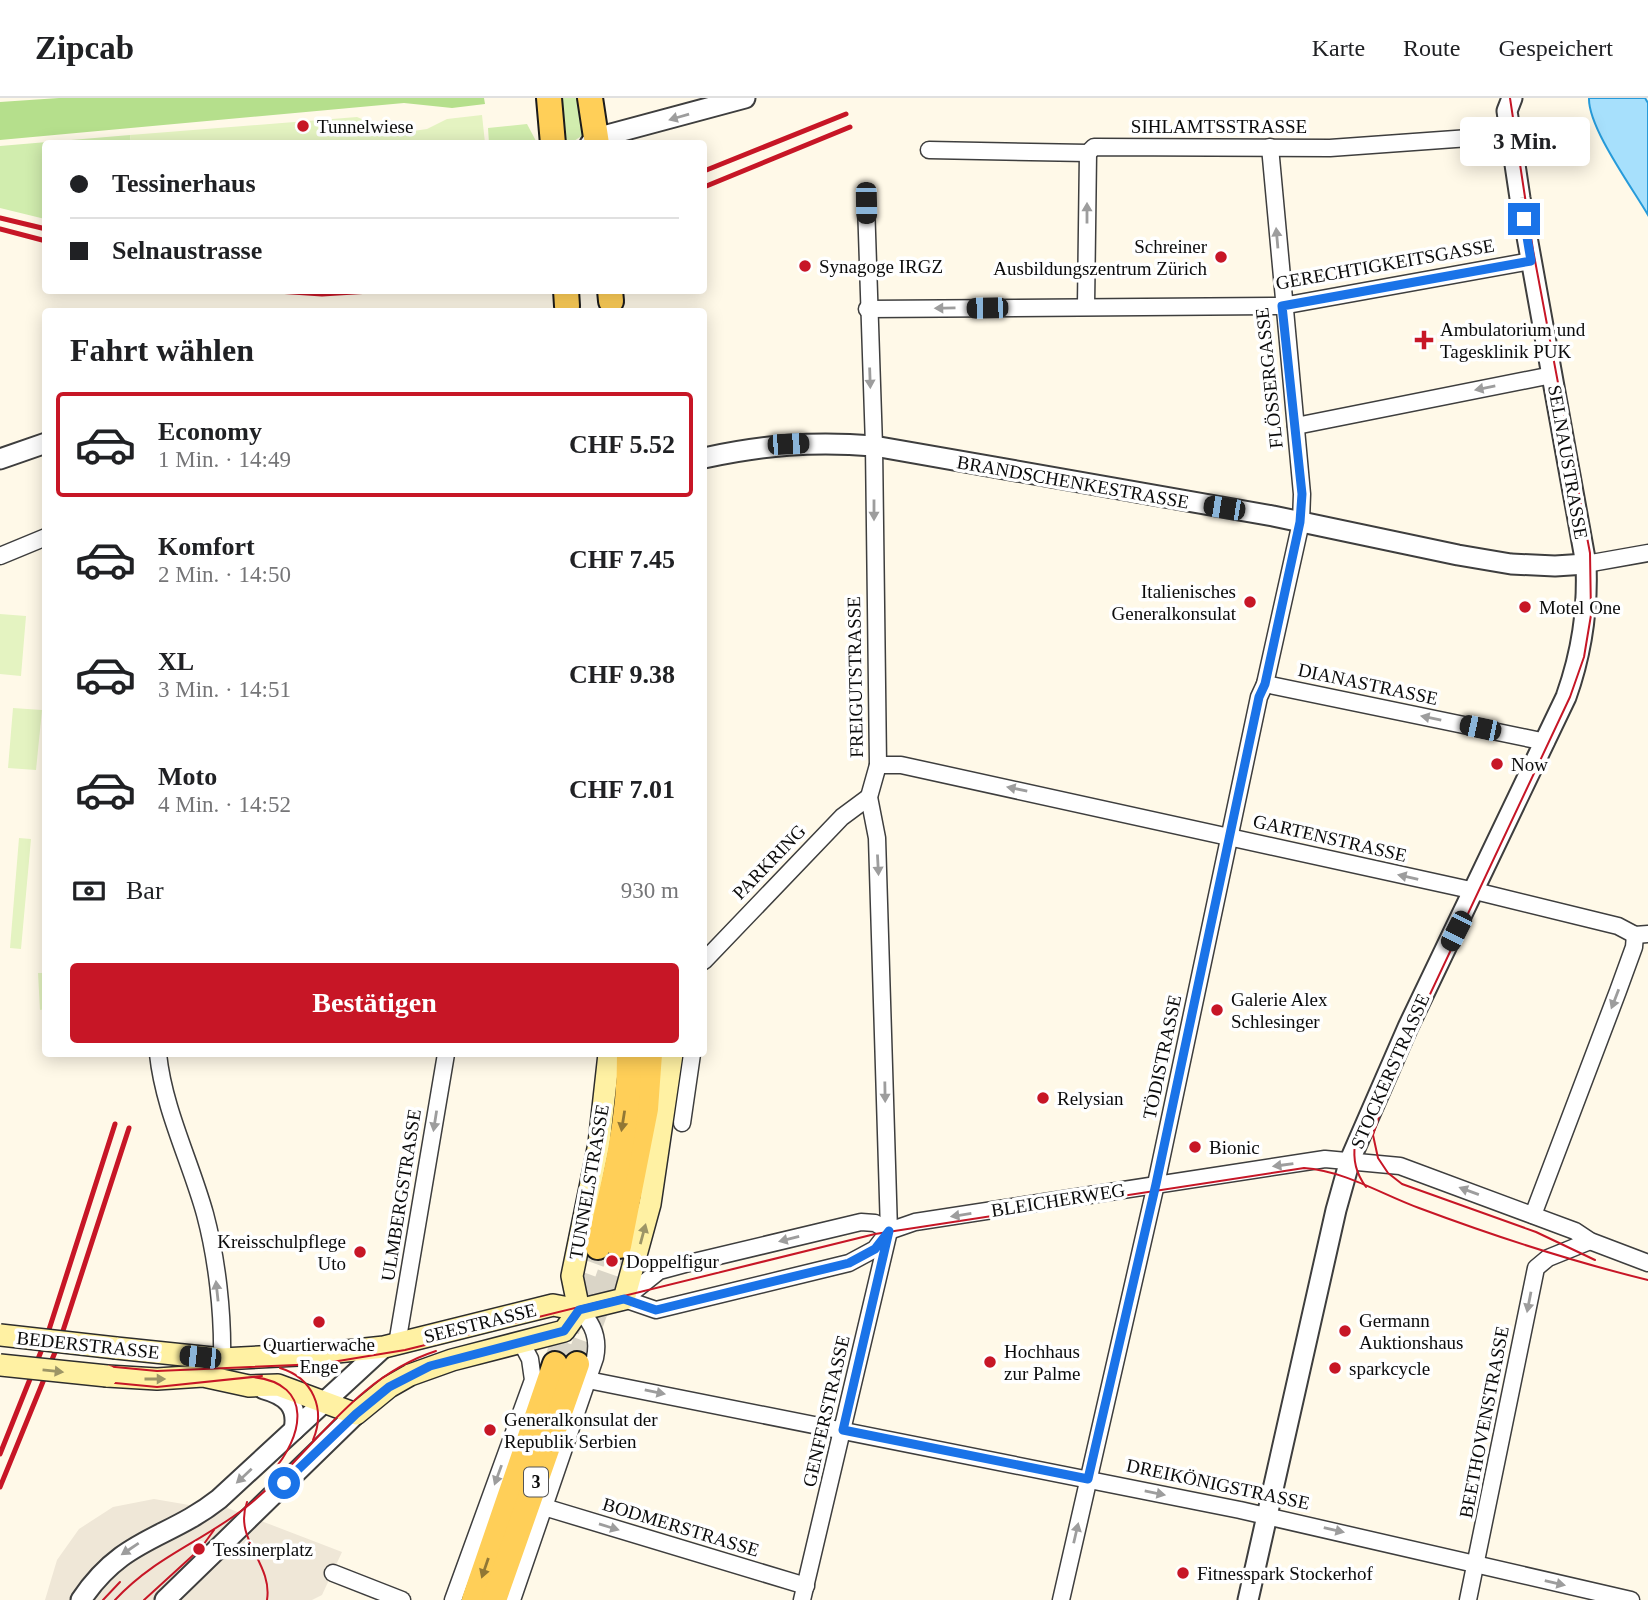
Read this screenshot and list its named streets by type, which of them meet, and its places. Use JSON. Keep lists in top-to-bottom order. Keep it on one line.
{"streets":{"main road":["TUNNELSTRASSE","SEESTRASSE","BEDERSTRASSE","3"],"street":["SIHLAMTSSTRASSE","GERECHTIGKEITSGASSE","FLÖSSERGASSE","SELNAUSTRASSE","BRANDSCHENKESTRASSE","FREIGUTSTRASSE","DIANASTRASSE","GARTENSTRASSE","PARKRING","TÖDISTRASSE","STOCKERSTRASSE","ULMBERGSTRASSE","BLEICHERWEG","GENFERSTRASSE","BEETHOVENSTRASSE","DREIKÖNIGSTRASSE","BODMERSTRASSE"]},"crossings":[["SIHLAMTSSTRASSE","FLÖSSERGASSE"],["SIHLAMTSSTRASSE","SELNAUSTRASSE"],["GERECHTIGKEITSGASSE","FLÖSSERGASSE"],["GERECHTIGKEITSGASSE","SELNAUSTRASSE"],["GERECHTIGKEITSGASSE","FREIGUTSTRASSE"],["FLÖSSERGASSE","BRANDSCHENKESTRASSE"],["FLÖSSERGASSE","TÖDISTRASSE"],["SELNAUSTRASSE","BRANDSCHENKESTRASSE"],["SELNAUSTRASSE","STOCKERSTRASSE"],["BRANDSCHENKESTRASSE","FREIGUTSTRASSE"],["BRANDSCHENKESTRASSE","TÖDISTRASSE"],["BRANDSCHENKESTRASSE","STOCKERSTRASSE"],["FREIGUTSTRASSE","GARTENSTRASSE"],["FREIGUTSTRASSE","PARKRING"],["FREIGUTSTRASSE","BLEICHERWEG"],["FREIGUTSTRASSE","GENFERSTRASSE"],["DIANASTRASSE","TÖDISTRASSE"],["DIANASTRASSE","STOCKERSTRASSE"],["GARTENSTRASSE","TÖDISTRASSE"],["GARTENSTRASSE","STOCKERSTRASSE"],["TÖDISTRASSE","BLEICHERWEG"],["TÖDISTRASSE","DREIKÖNIGSTRASSE"],["STOCKERSTRASSE","BLEICHERWEG"],["STOCKERSTRASSE","DREIKÖNIGSTRASSE"],["TUNNELSTRASSE","SEESTRASSE"],["ULMBERGSTRASSE","SEESTRASSE"],["ULMBERGSTRASSE","BEDERSTRASSE"],["BLEICHERWEG","GENFERSTRASSE"],["BLEICHERWEG","BEETHOVENSTRASSE"],["SEESTRASSE","BEDERSTRASSE"],["GENFERSTRASSE","DREIKÖNIGSTRASSE"],["GENFERSTRASSE","BODMERSTRASSE"],["BEETHOVENSTRASSE","DREIKÖNIGSTRASSE"],["3","DREIKÖNIGSTRASSE"]],"one_way":["FLÖSSERGASSE","FREIGUTSTRASSE","DIANASTRASSE","GARTENSTRASSE","ULMBERGSTRASSE","BLEICHERWEG","BEETHOVENSTRASSE","DREIKÖNIGSTRASSE","BODMERSTRASSE"],"places":{"other":["Tunnelwiese","Schreiner Ausbildungszentrum Zürich","Synagoge IRGZ","Italienisches Generalkonsulat","Motel One","Now","Galerie Alex Schlesinger","Relysian","Bionic","Kreisschulpflege Uto","Doppelfigur","Quartierwache Enge","Germann Auktionshaus","Hochhaus zur Palme","sparkcycle","Generalkonsulat der Republik Serbien","Tessinerplatz","Fitnesspark Stockerhof"],"health":["Ambulatorium und Tagesklinik PUK"]},"page":{"header":"Zipcab","nav":["Karte","Route","Gespeichert"],"bubble":"3 Min.","banner":["Tessinerhaus","Selnaustrasse"],"heading":"Fahrt wählen","list":[{"name":"Economy","note":"1 Min. · 14:49","value":"CHF 5.52"},{"name":"Komfort","note":"2 Min. · 14:50","value":"CHF 7.45"},{"name":"XL","note":"3 Min. · 14:51","value":"CHF 9.38"},{"name":"Moto","note":"4 Min. · 14:52","value":"CHF 7.01"}],"pay":["Bar","930 m"],"buttons":"Bestätigen"}}
